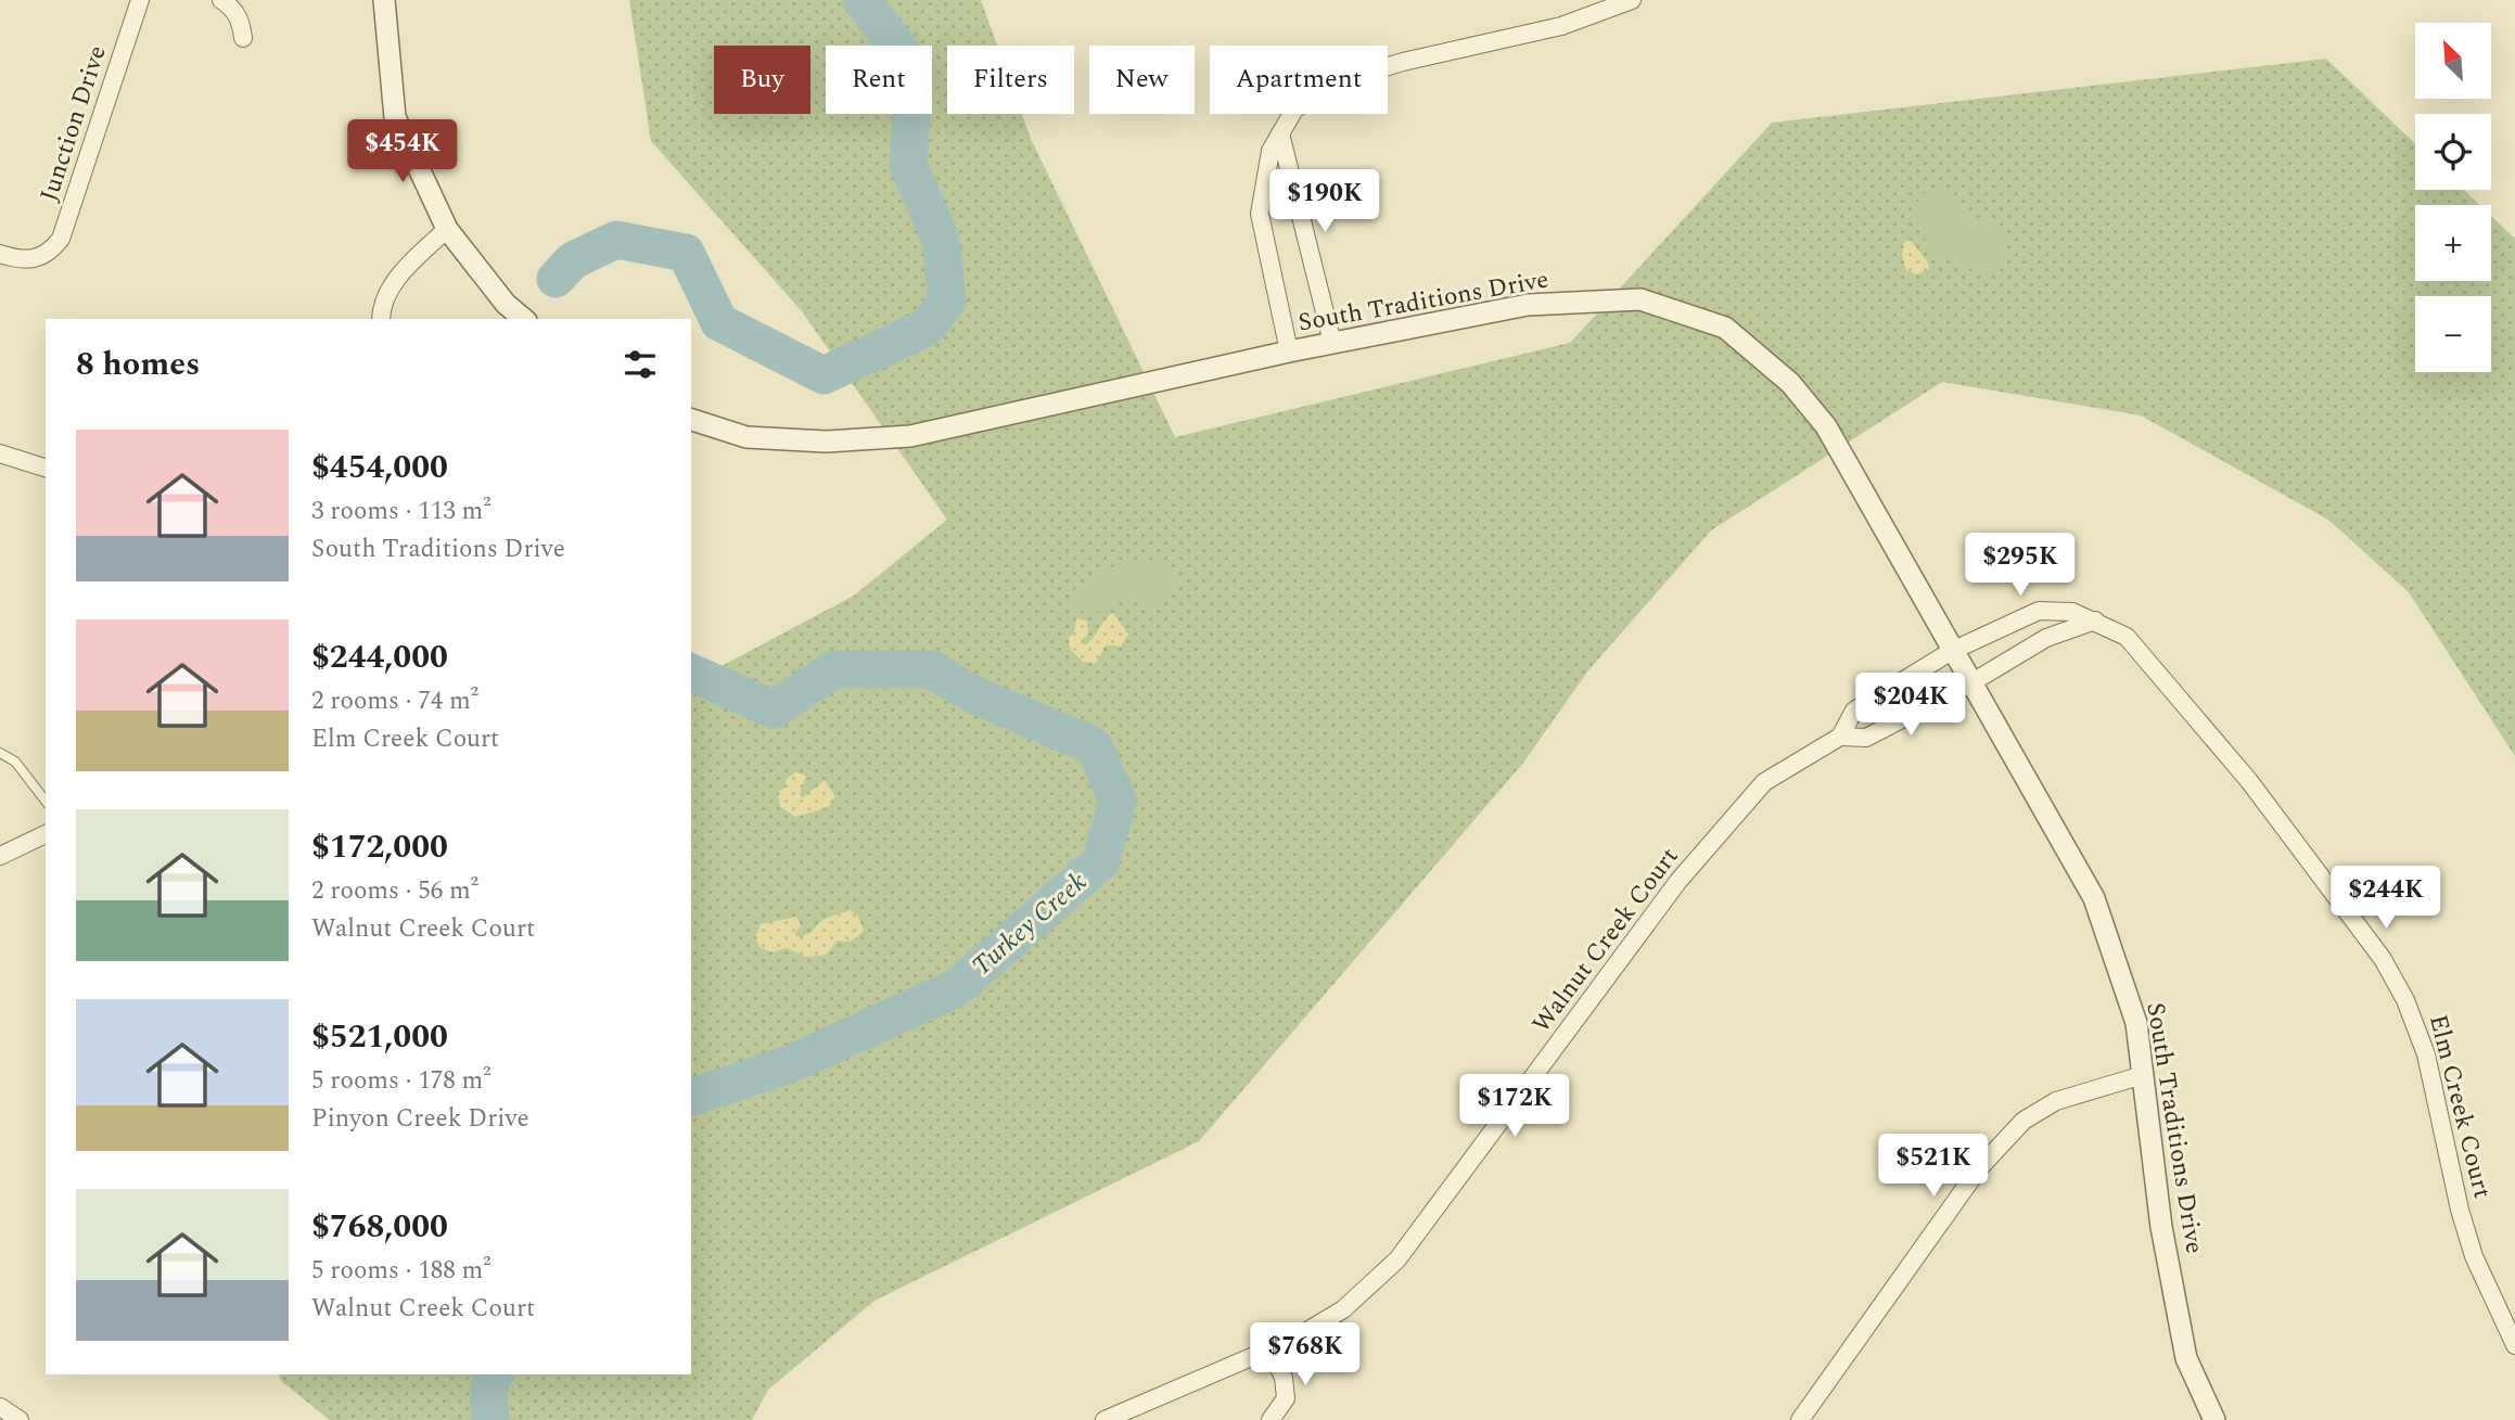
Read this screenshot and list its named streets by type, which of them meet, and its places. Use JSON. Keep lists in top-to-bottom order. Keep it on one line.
{"streets":{"street":["Junction Drive","South Traditions Drive","Walnut Creek Court","Elm Creek Court"]},"crossings":[["South Traditions Drive","Walnut Creek Court"],["South Traditions Drive","Elm Creek Court"],["Walnut Creek Court","Elm Creek Court"]],"water":["Turkey Creek"],"north":"top left","page":{"map_buttons":["+","−"],"chip":["Buy","Rent","Filters","New","Apartment"],"price":["$454K","$190K","$295K","$204K","$244K","$172K","$521K","$768K"],"heading":"8 homes","list":[{"name":"$454,000","note":"3 rooms · 113 m² · South Traditions Drive"},{"name":"$244,000","note":"2 rooms · 74 m² · Elm Creek Court"},{"name":"$172,000","note":"2 rooms · 56 m² · Walnut Creek Court"},{"name":"$521,000","note":"5 rooms · 178 m² · Pinyon Creek Drive"},{"name":"$768,000","note":"5 rooms · 188 m² · Walnut Creek Court"}]}}
